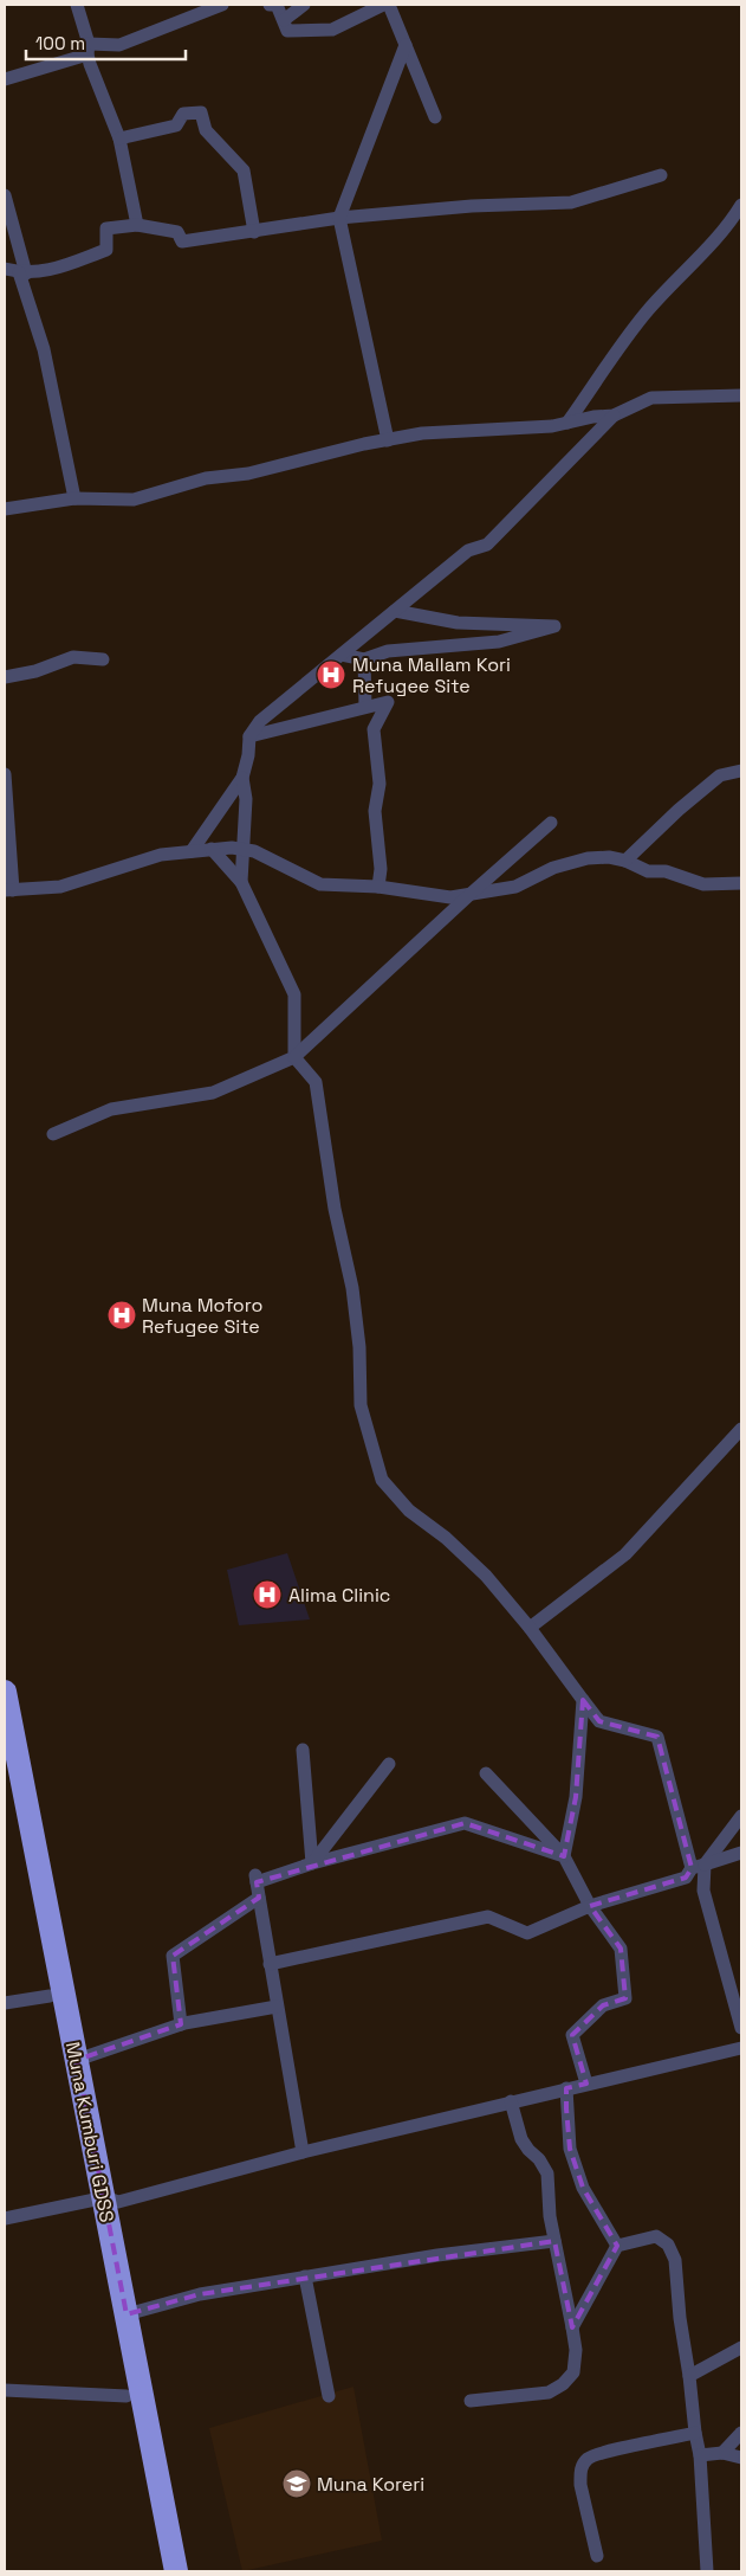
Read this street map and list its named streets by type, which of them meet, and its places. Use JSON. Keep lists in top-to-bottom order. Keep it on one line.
{"streets":{"highway":["Muna Kumburi GDSS"]},"places":{"hospital":["Muna Mallam Kori Refugee Site","Muna Moforo Refugee Site","Alima Clinic"],"school or university":["Muna Koreri"]},"scale_bar":"100 m"}
